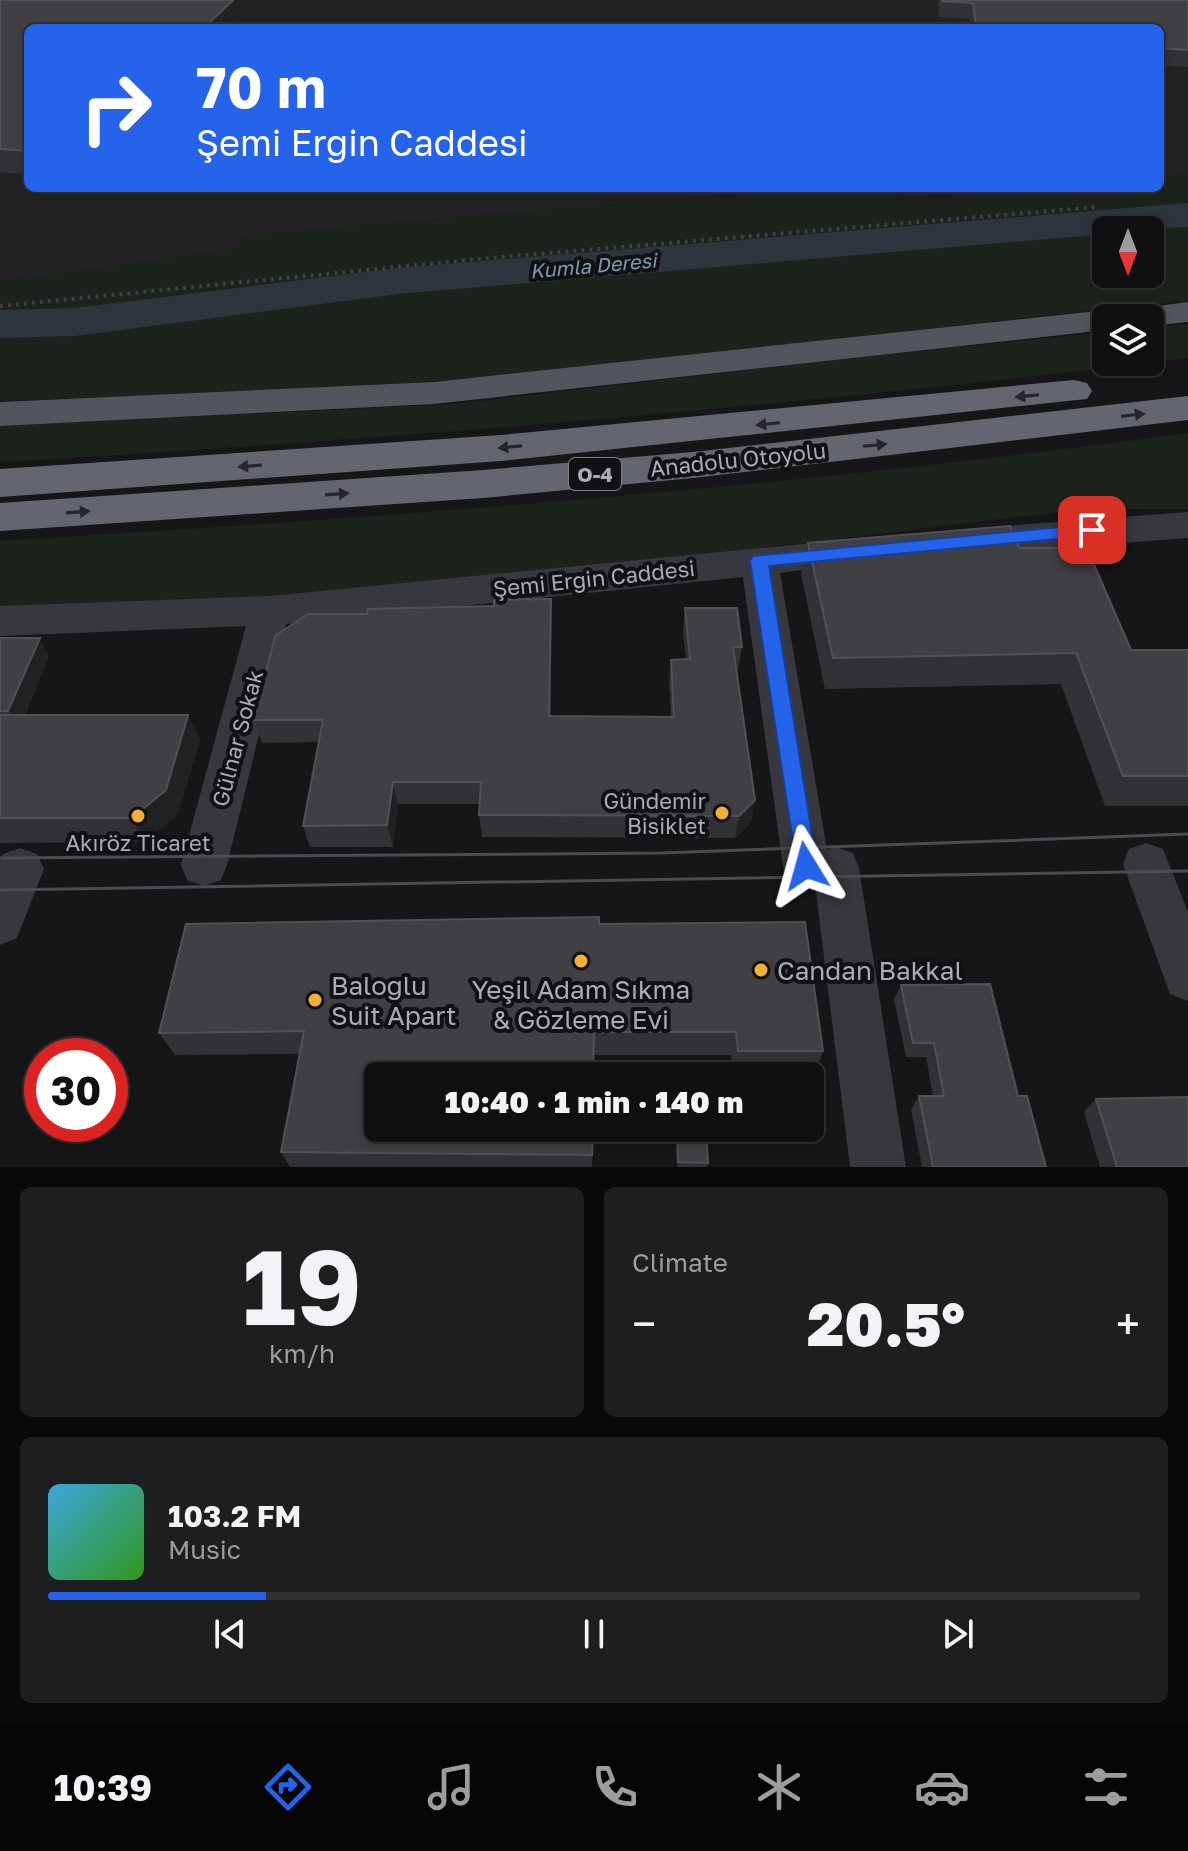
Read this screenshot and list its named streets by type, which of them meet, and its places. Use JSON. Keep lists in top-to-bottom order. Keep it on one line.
{"streets":{"highway":["Anadolu Otoyolu","O-4"],"street":["Şemi Ergin Caddesi","Gülnar Sokak"]},"crossings":[["Şemi Ergin Caddesi","Gülnar Sokak"]],"water":["Kumla Deresi"],"places":["Gündemir Bisiklet","Akıröz Ticaret","Yeşil Adam Sıkma & Gözleme Evi","Candan Bakkal","Baloğlu Suit Apart"],"north":"bottom","page":{"turn":["70 m","Şemi Ergin Caddesi"],"limit":"30","trip":"10:40 · 1 min · 140 m","tile":[["19","km/h"],"Climate"],"heat":["−","20.5°","+"],"song":["103.2 FM","Music"],"tabs":"10:39"}}
